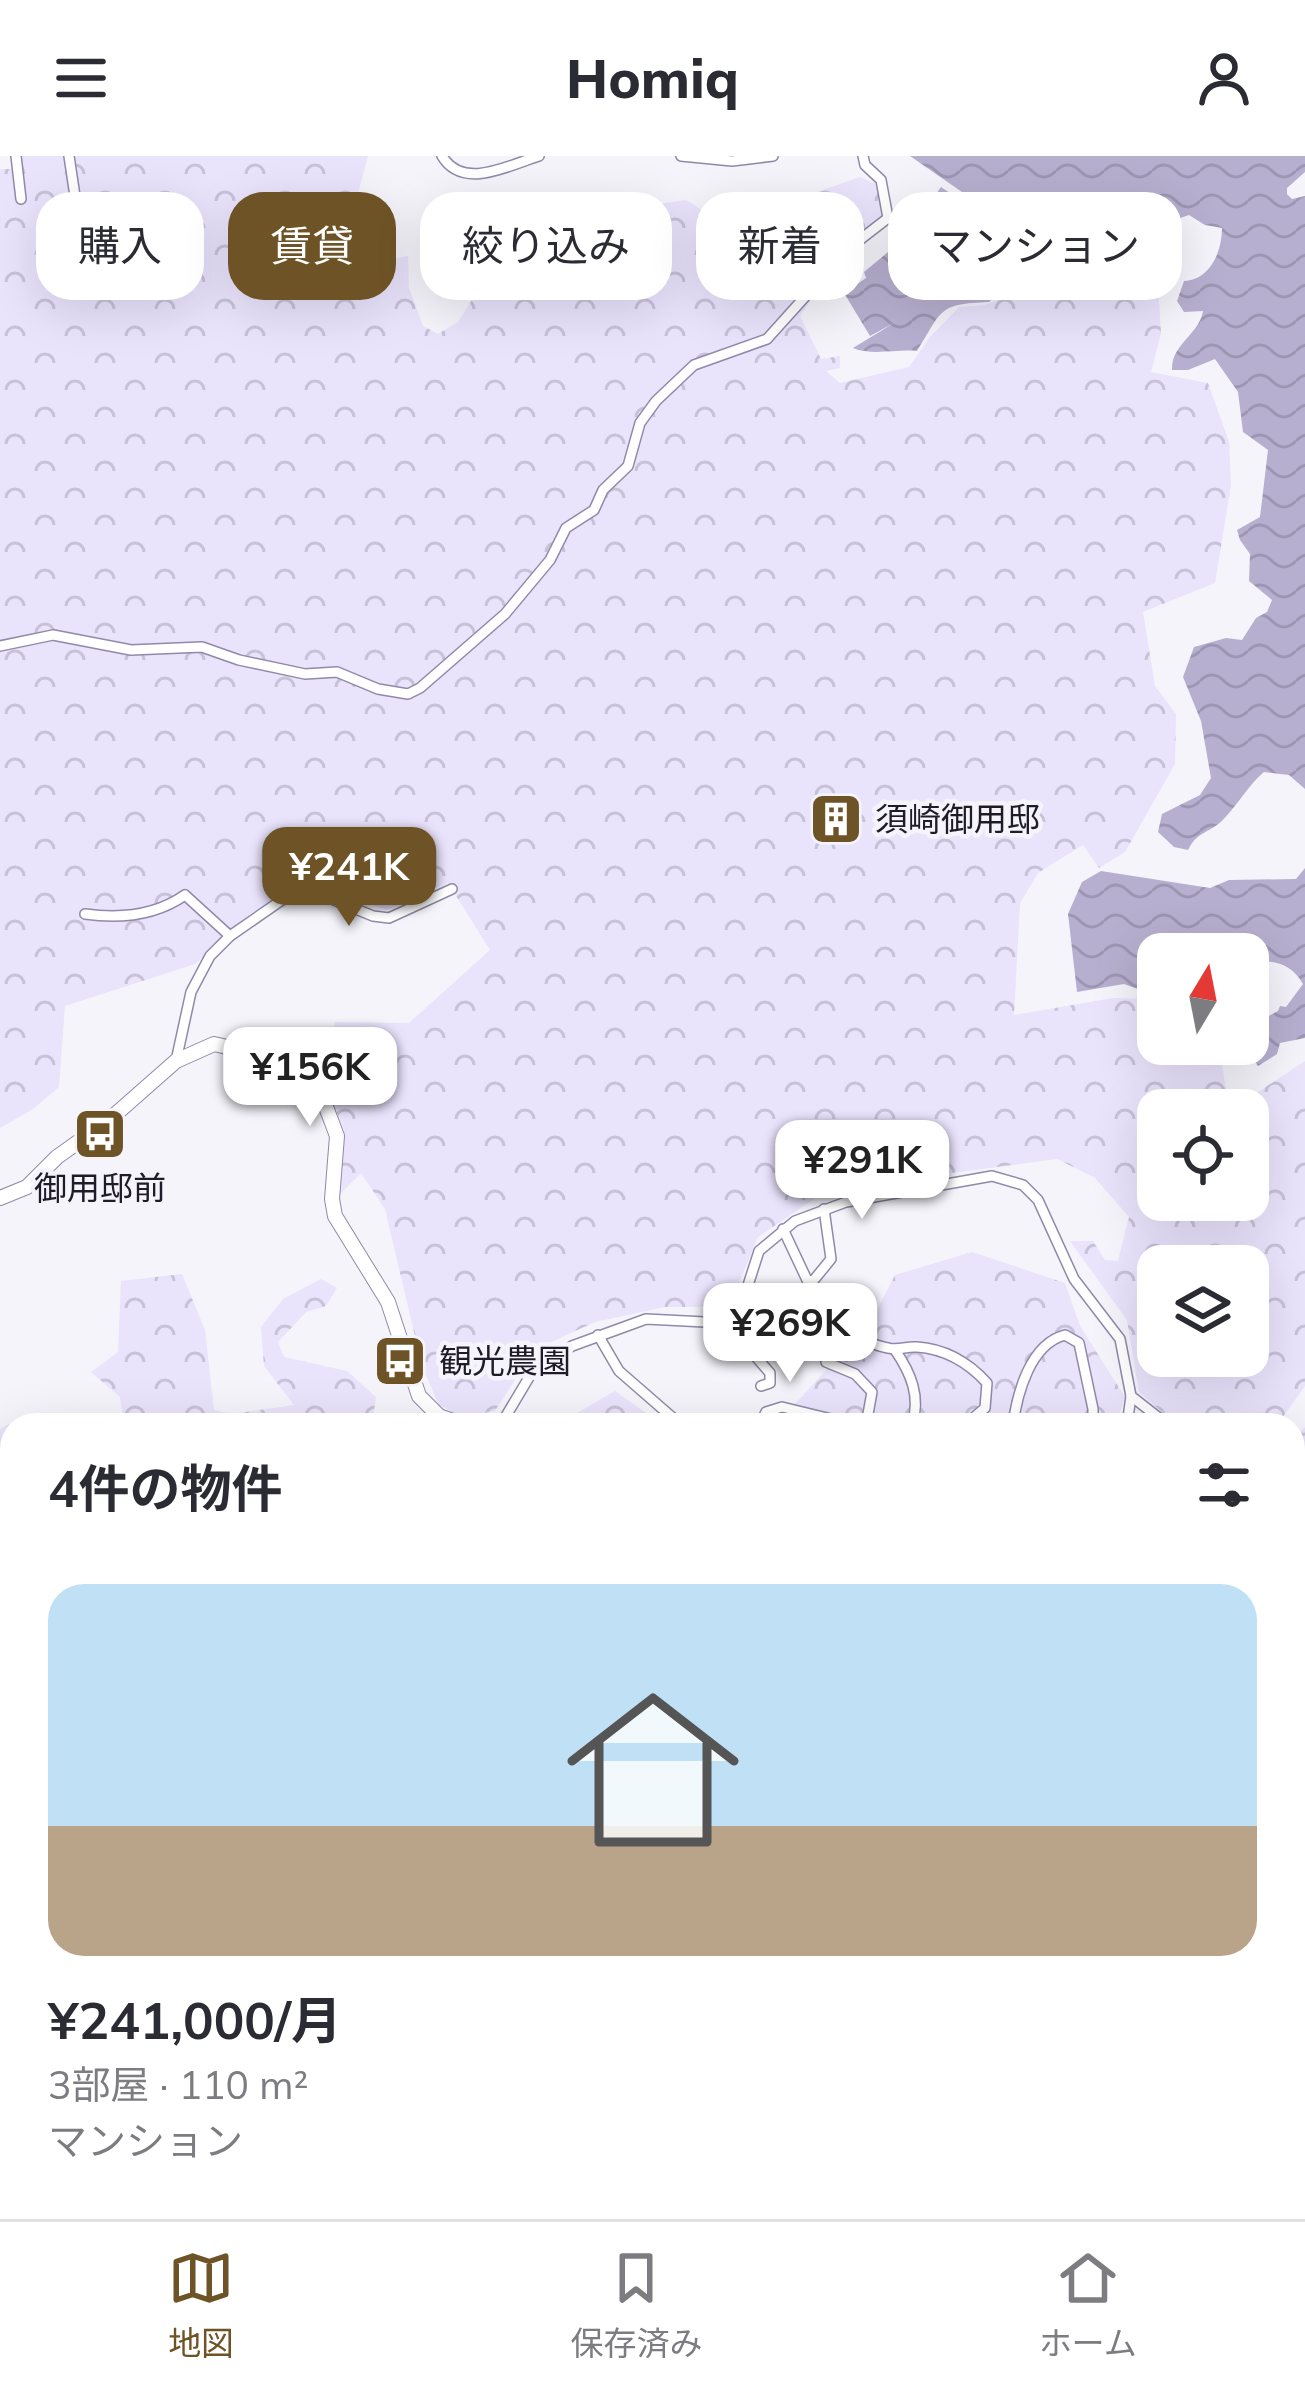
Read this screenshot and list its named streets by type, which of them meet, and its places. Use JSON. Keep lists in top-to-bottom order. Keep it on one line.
{"places":{"building":["須崎御用邸"],"bus stop":["御用邸前","観光農園"]},"north":"top","page":{"header":"Homiq","chip":["購入","賃貸","絞り込み","新着","マンション"],"price":["¥241K","¥156K","¥291K","¥269K"],"heading":"4件の物件","list":[{"name":"¥241,000/月","note":"3部屋 · 110 m² · マンション"}],"tabs":["地図","保存済み","ホーム"]}}
